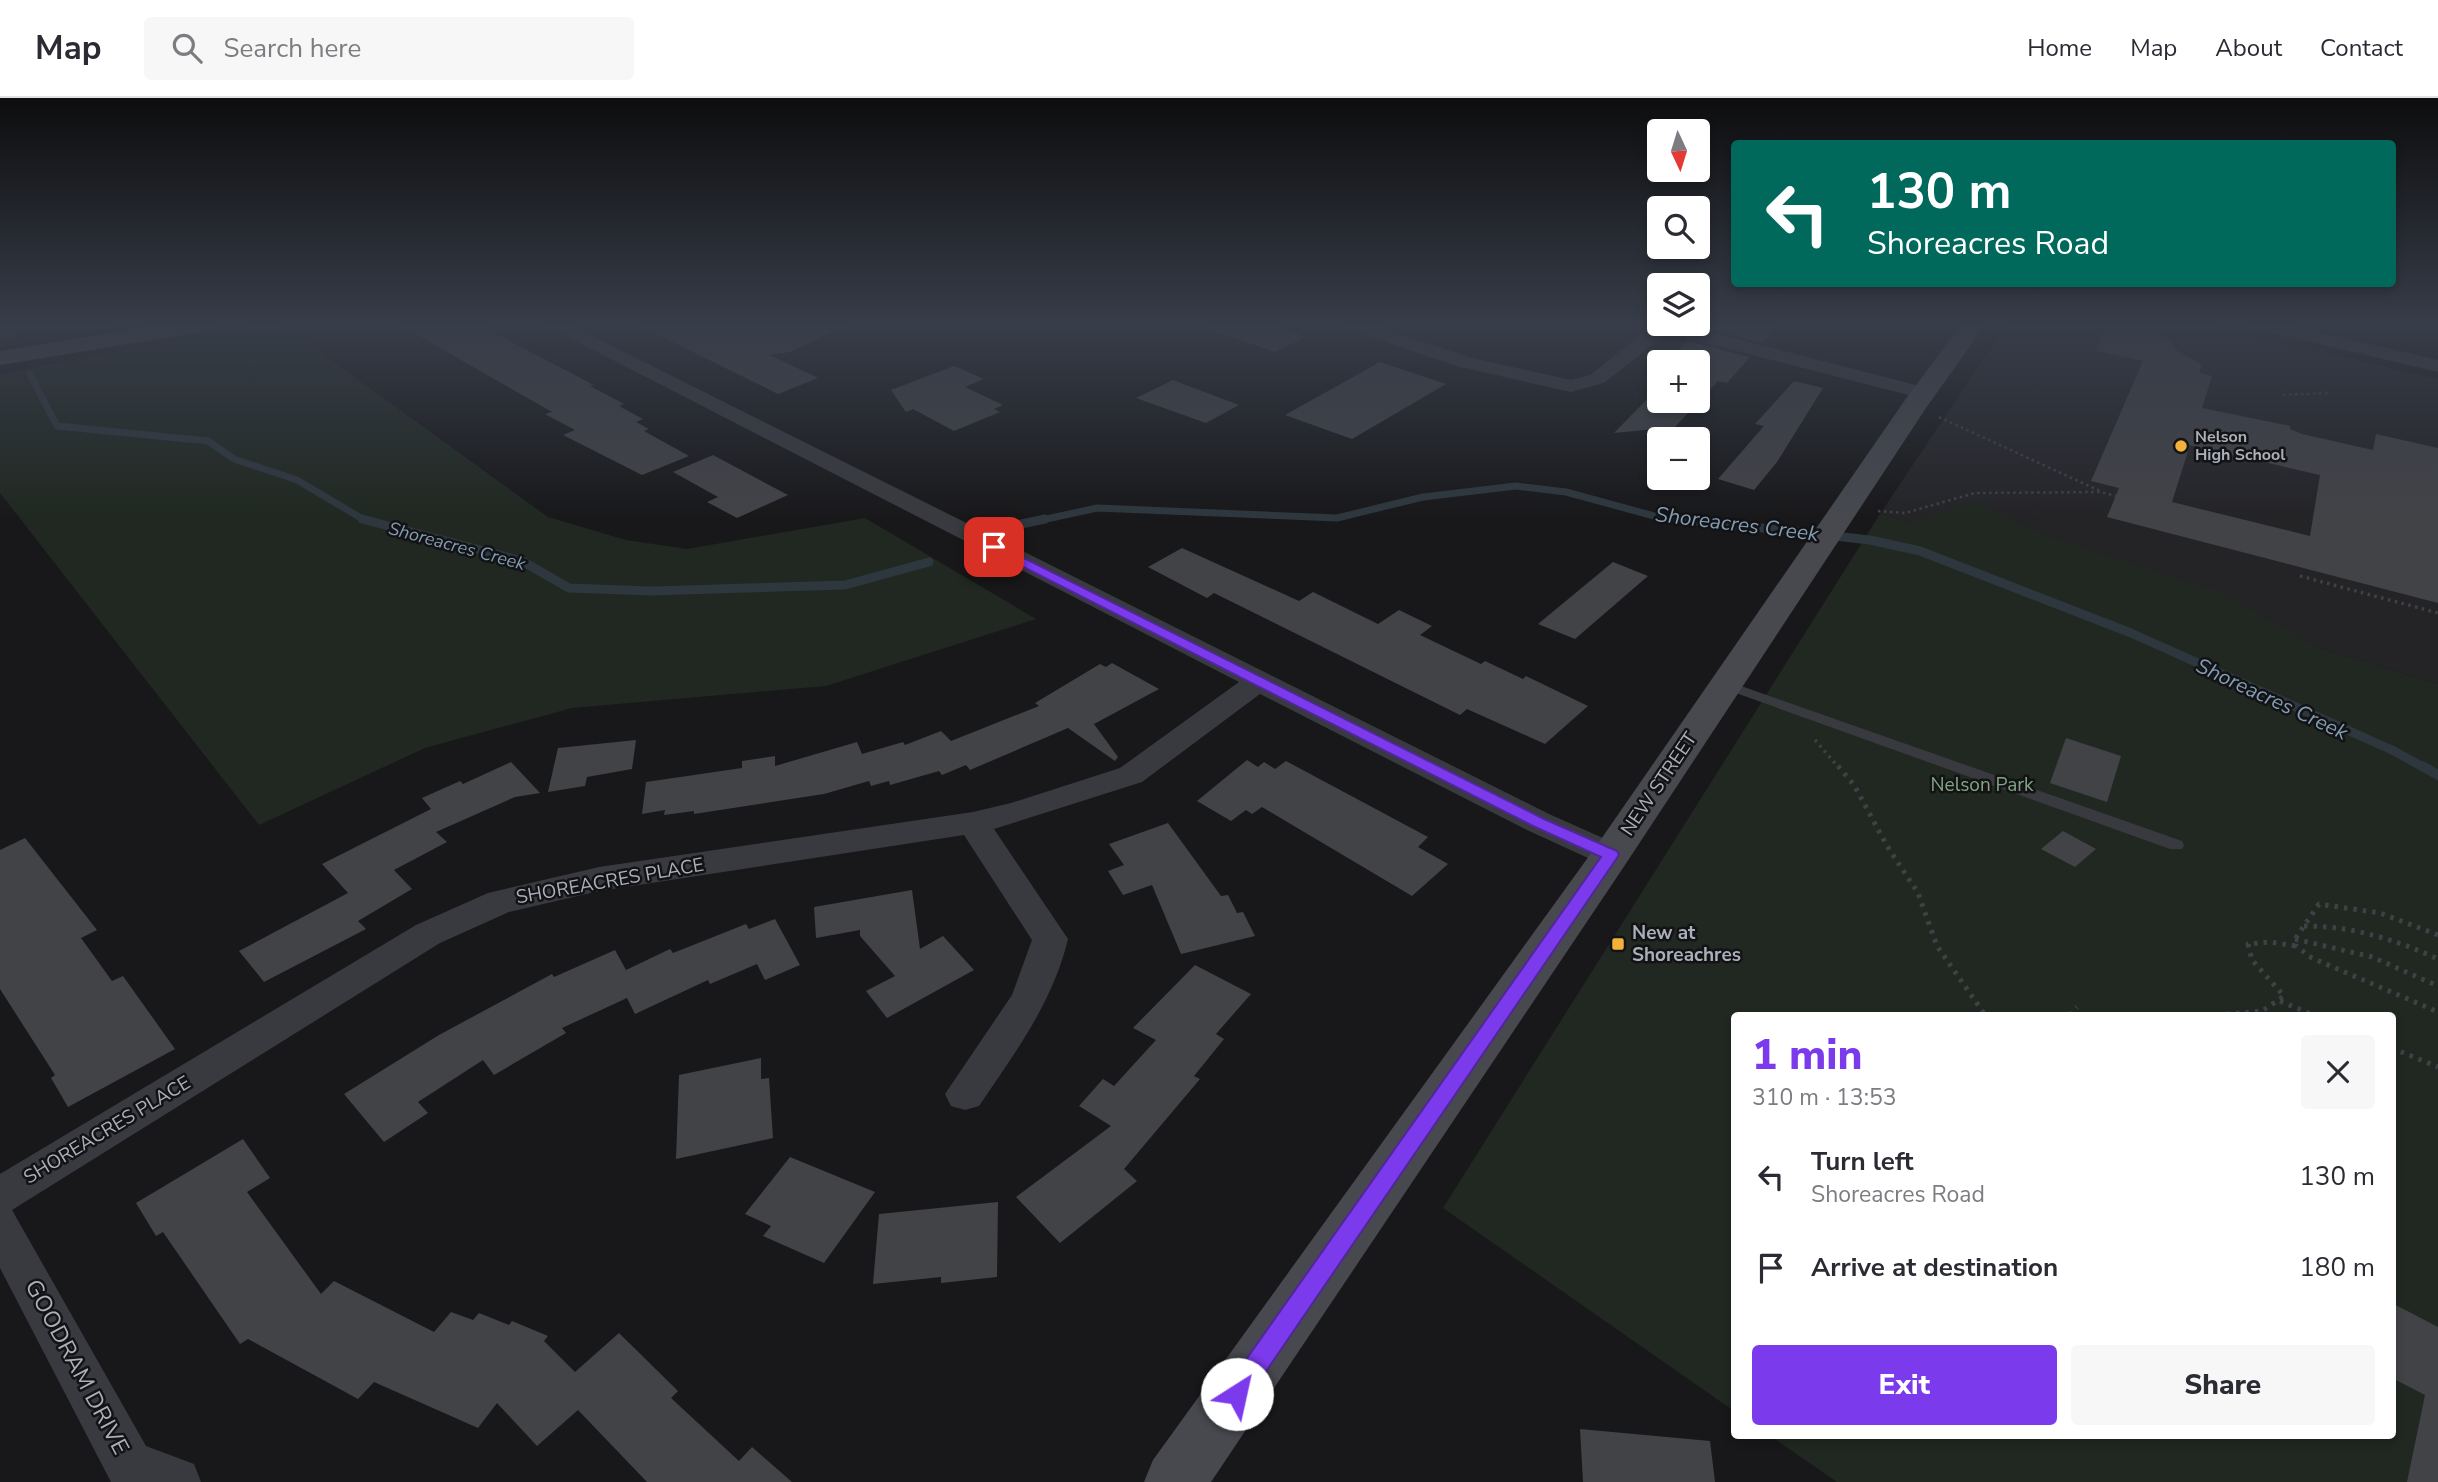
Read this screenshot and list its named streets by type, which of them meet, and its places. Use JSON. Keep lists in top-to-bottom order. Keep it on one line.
{"streets":{"main road":["NEW STREET"],"street":["SHOREACRES PLACE","GOODRAM DRIVE"]},"water":["Shoreacres Creek"],"parks":["Nelson Park"],"places":{"other":["Nelson High School"],"transit":["New at Shoreachres"]},"north":"bottom","page":{"header":"Map","search":"Search here","nav":["Home","Map","About","Contact"],"map_buttons":["+","−"],"turn":["130 m","Shoreacres Road"],"heading":["1 min","310 m · 13:53"],"list":[{"name":"Turn left","note":"Shoreacres Road","value":"130 m"},{"name":"Arrive at destination","value":"180 m"}],"buttons":["Exit","Share"]}}
